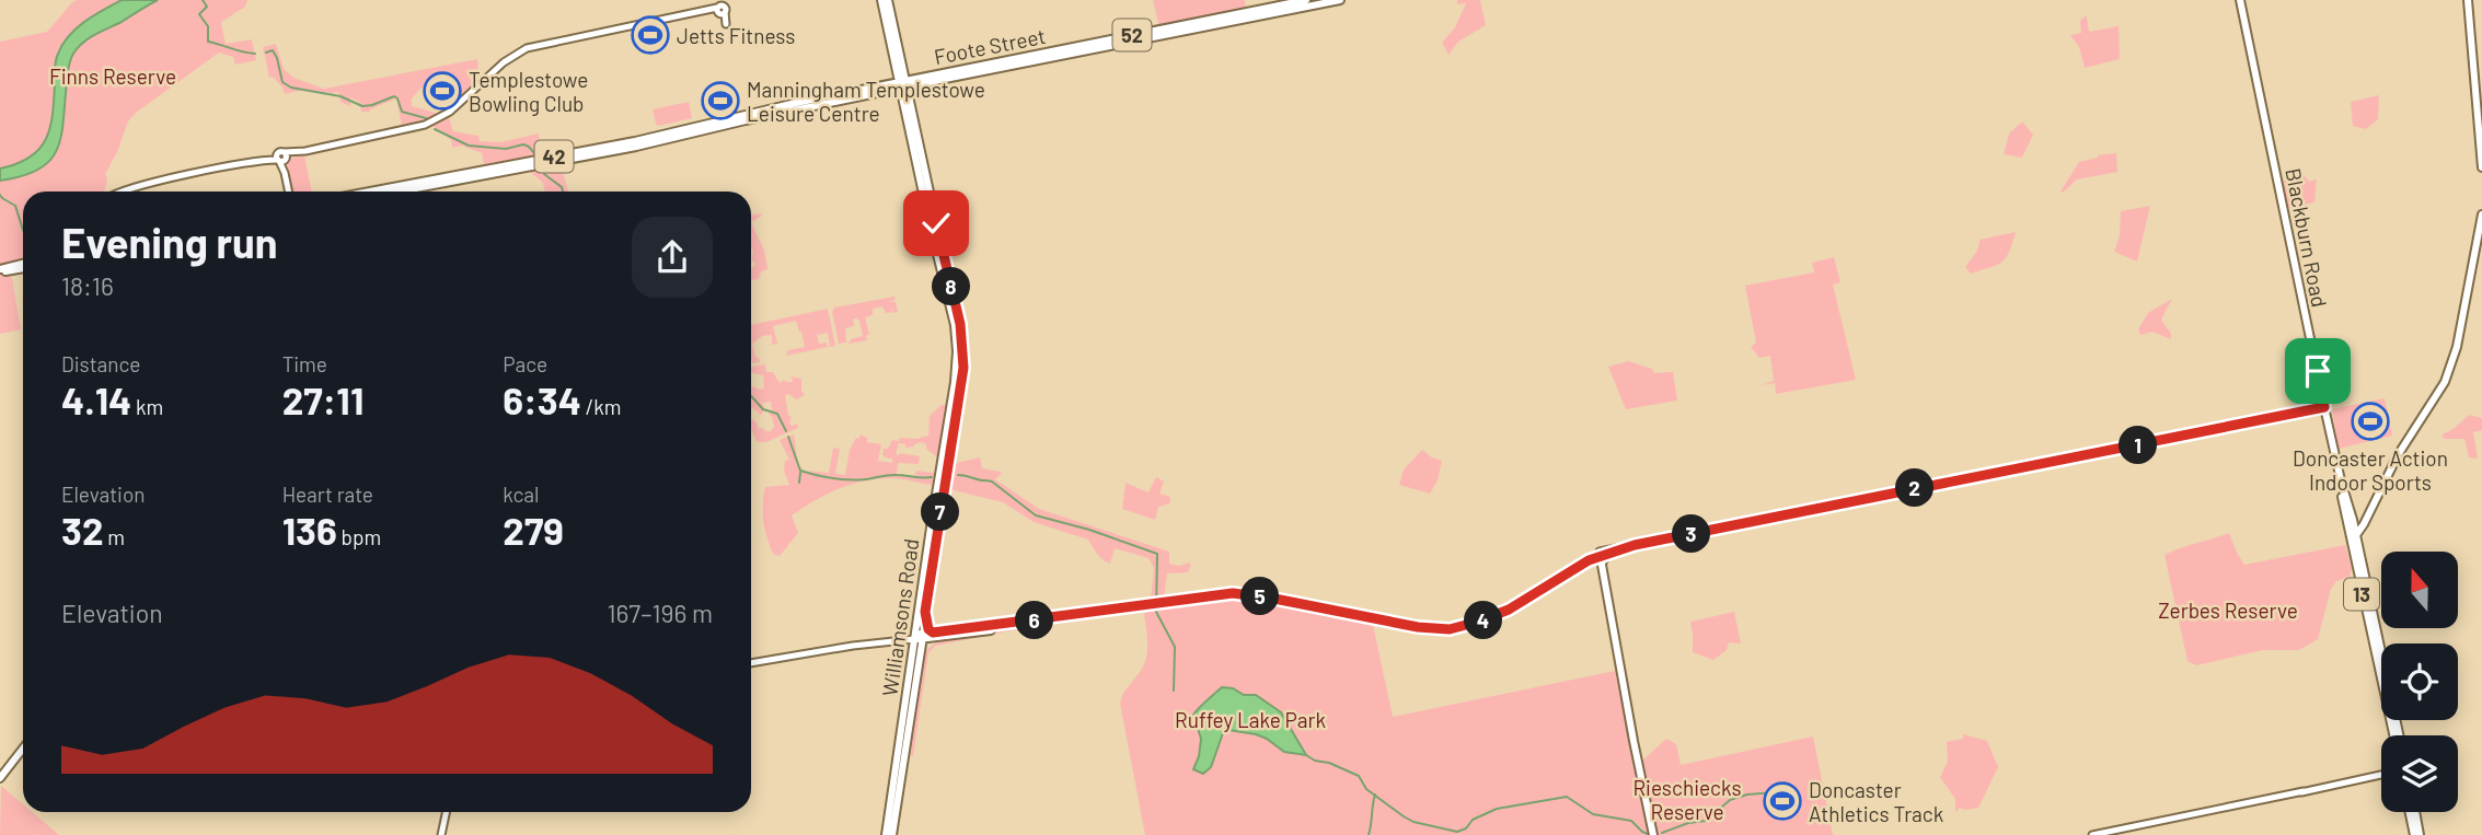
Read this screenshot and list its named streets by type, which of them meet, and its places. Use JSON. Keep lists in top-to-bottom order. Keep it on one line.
{"streets":{"main road":["52","Foote Street","42","Blackburn Road","13","Williamsons Road"]},"crossings":[["52","Foote Street"],["Foote Street","Williamsons Road"]],"parks":["Finns Reserve","Zerbes Reserve","Ruffey Lake Park","Rieschiecks Reserve"],"places":{"sports":["Jetts Fitness","Templestowe Bowling Club","Manningham Templestowe Leisure Centre","Doncaster Action Indoor Sports","Doncaster Athletics Track"]},"north":"top","page":{"heading":["Evening run","18:16"],"pins":["8","1","2","7","3","5","4","6"],"stats":[["Distance","4.14 km"],["Time","27:11"],["Pace","6:34 /km"],["Elevation","32 m"],["Heart rate","136 bpm"],["kcal","279"]],"chart":["Elevation","167–196 m"]}}
